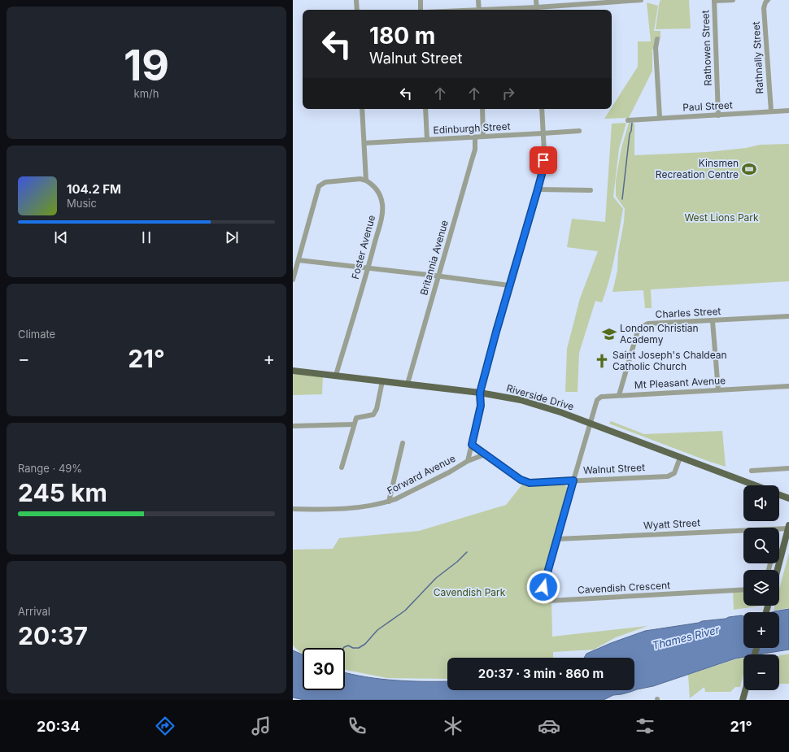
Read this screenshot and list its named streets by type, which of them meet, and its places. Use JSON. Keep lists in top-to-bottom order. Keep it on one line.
{"streets":{"main road":["Riverside Drive"],"street":["Rathowen Street","Rathnally Street","Paul Street","Edinburgh Street","Foster Avenue","Britannia Avenue","Charles Street","Mt Pleasant Avenue","Walnut Street","Forward Avenue","Wyatt Street","Cavendish Crescent"]},"crossings":[["Rathowen Street","Paul Street"],["Rathnally Street","Paul Street"],["Edinburgh Street","Britannia Avenue"],["Edinburgh Street","Forward Avenue"],["Foster Avenue","Riverside Drive"],["Britannia Avenue","Riverside Drive"],["Charles Street","Mt Pleasant Avenue"],["Mt Pleasant Avenue","Riverside Drive"],["Mt Pleasant Avenue","Cavendish Crescent"],["Riverside Drive","Walnut Street"],["Riverside Drive","Forward Avenue"],["Riverside Drive","Cavendish Crescent"],["Walnut Street","Forward Avenue"],["Walnut Street","Cavendish Crescent"],["Wyatt Street","Cavendish Crescent"]],"water":["Thames River"],"parks":["West Lions Park","Cavendish Park"],"places":{"sports":["Kinsmen Recreation Centre"],"school or university":["London Christian Academy"],"church":["Saint Joseph's Chaldean Catholic Church"]},"page":{"tile":[["19","km/h"],"Climate",["Range · 49%","245 km"],["Arrival","20:37"]],"turn":["180 m","Walnut Street"],"song":["104.2 FM","Music"],"heat":["−","21°","+"],"map_buttons":["+","−"],"limit":"30","trip":"20:37 · 3 min · 860 m","tabs":["20:34","21°"]}}
